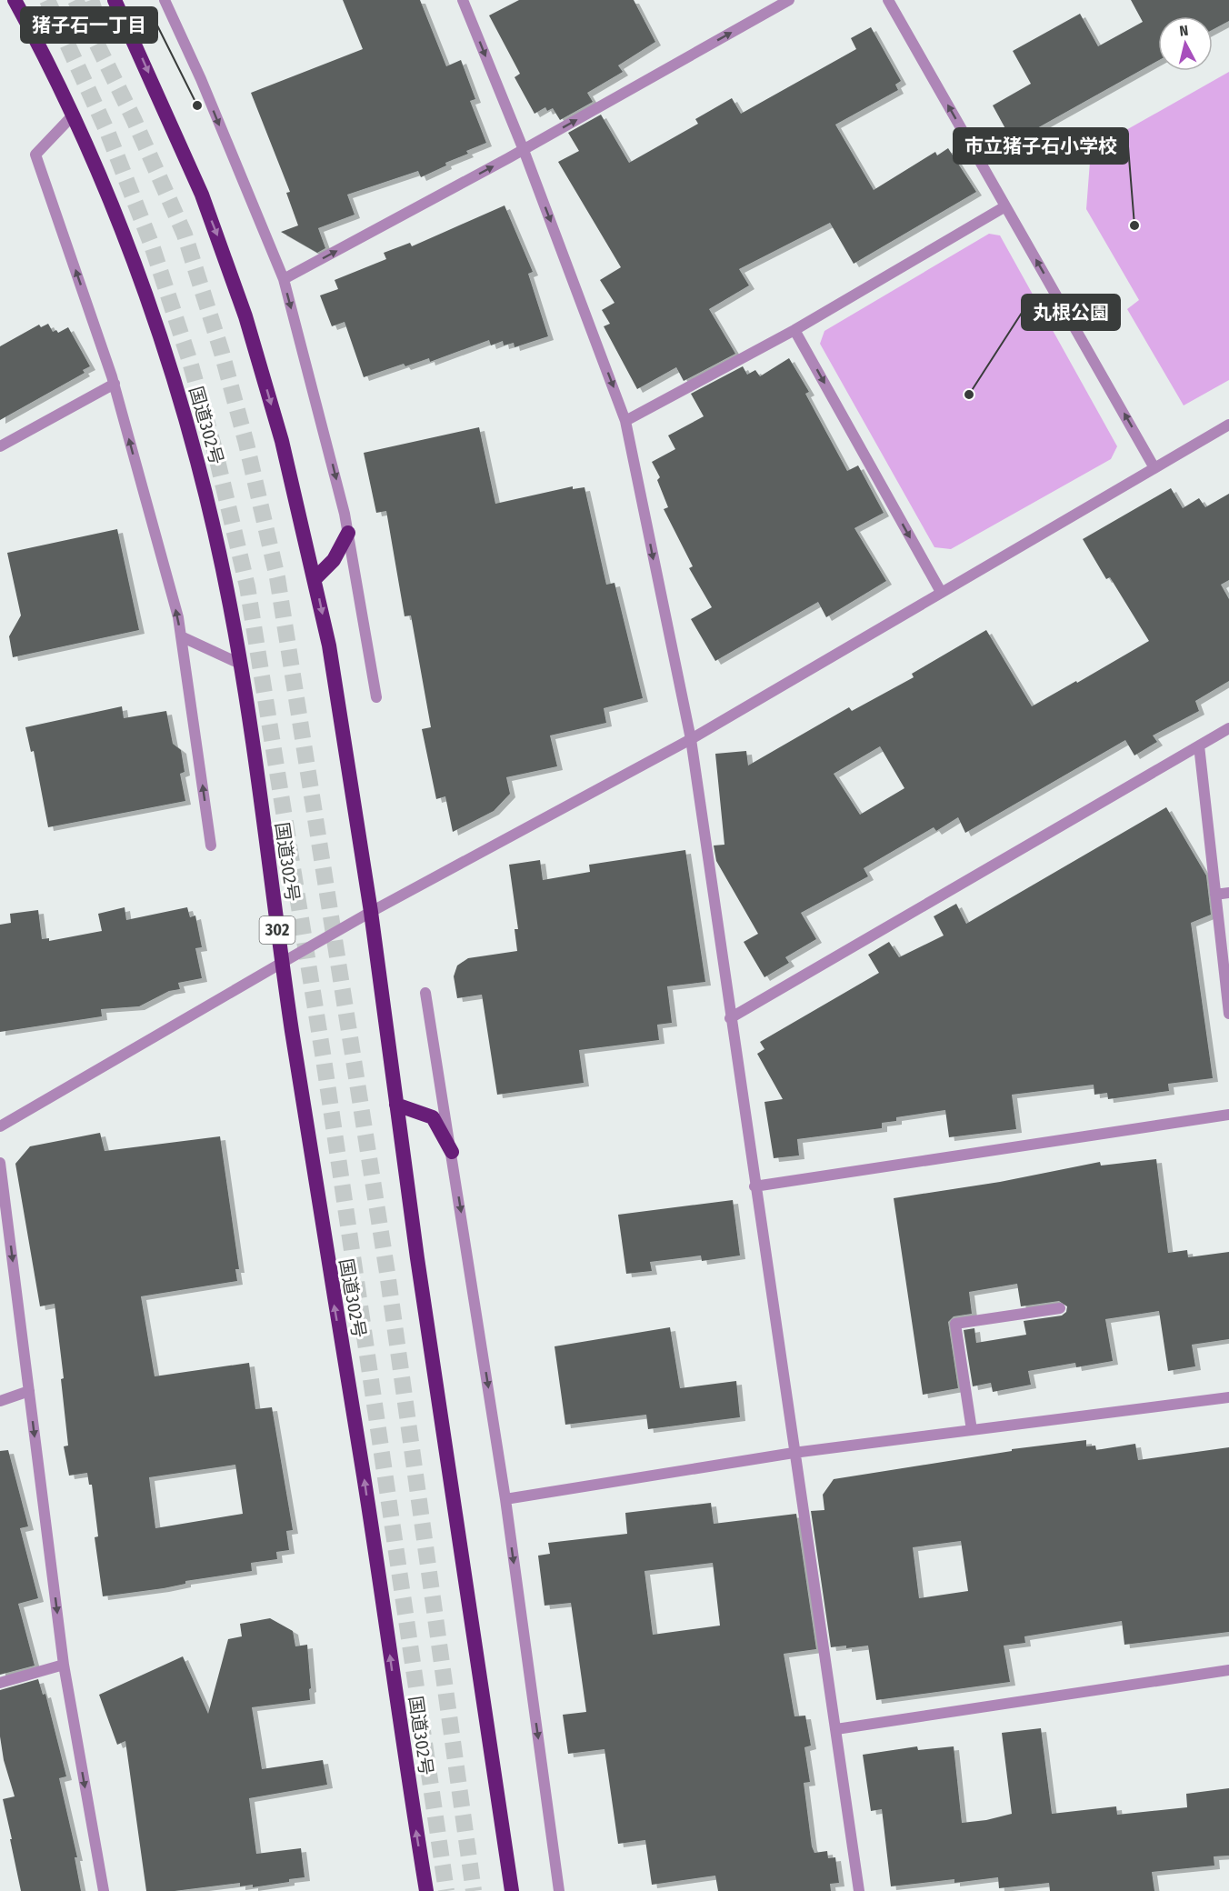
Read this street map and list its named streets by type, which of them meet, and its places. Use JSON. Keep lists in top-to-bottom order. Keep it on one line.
{"streets":{"highway":["国道302号","302"]},"places":["猪子石一丁目","市立猪子石小学校","丸根公園"],"north":"top"}
